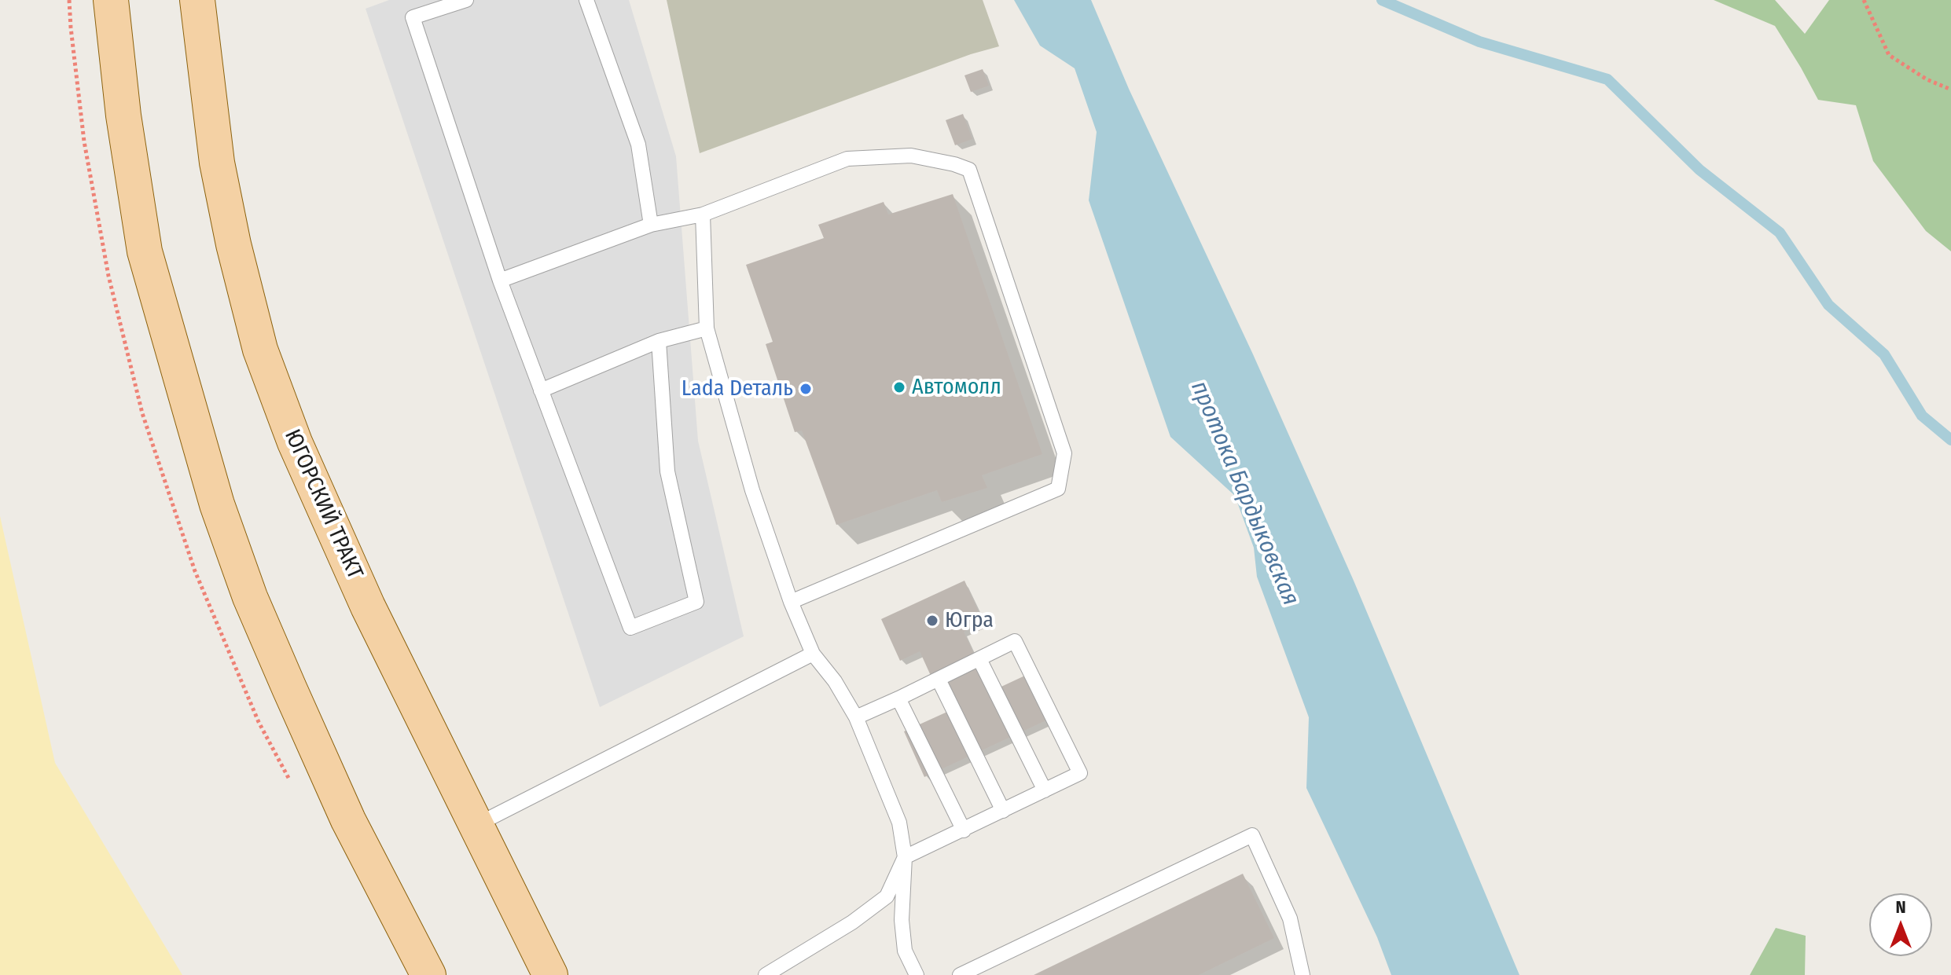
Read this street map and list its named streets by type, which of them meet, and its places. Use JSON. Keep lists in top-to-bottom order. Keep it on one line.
{"streets":{"main road":["ЮГОРСКИЙ ТРАКТ"]},"water":["протока Бардыковская"],"places":["Автомолл","Lada Dеталь","Югра"],"north":"top"}
